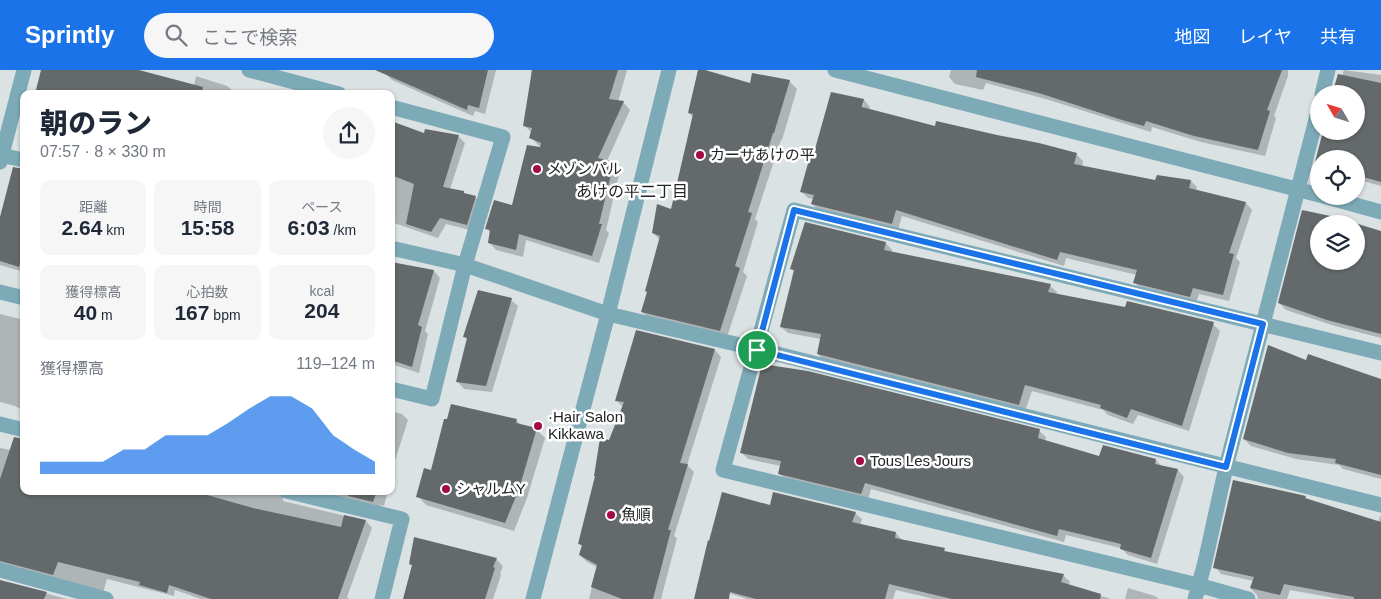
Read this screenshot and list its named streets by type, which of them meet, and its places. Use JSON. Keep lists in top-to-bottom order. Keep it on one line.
{"districts":["あけの平二丁目"],"places":["カーサあけの平","メゾンパル","·Hair Salon Kikkawa","Tous Les Jours","シャルムY","魚順"],"north":"top left","page":{"header":"Sprintly","search":"ここで検索","nav":["地図","レイヤ","共有"],"heading":["朝のラン","07:57 · 8 × 330 m"],"stats":[["距離","2.64 km"],["時間","15:58"],["ペース","6:03 /km"],["獲得標高","40 m"],["心拍数","167 bpm"],["kcal","204"]],"chart":["獲得標高","119–124 m"]}}
